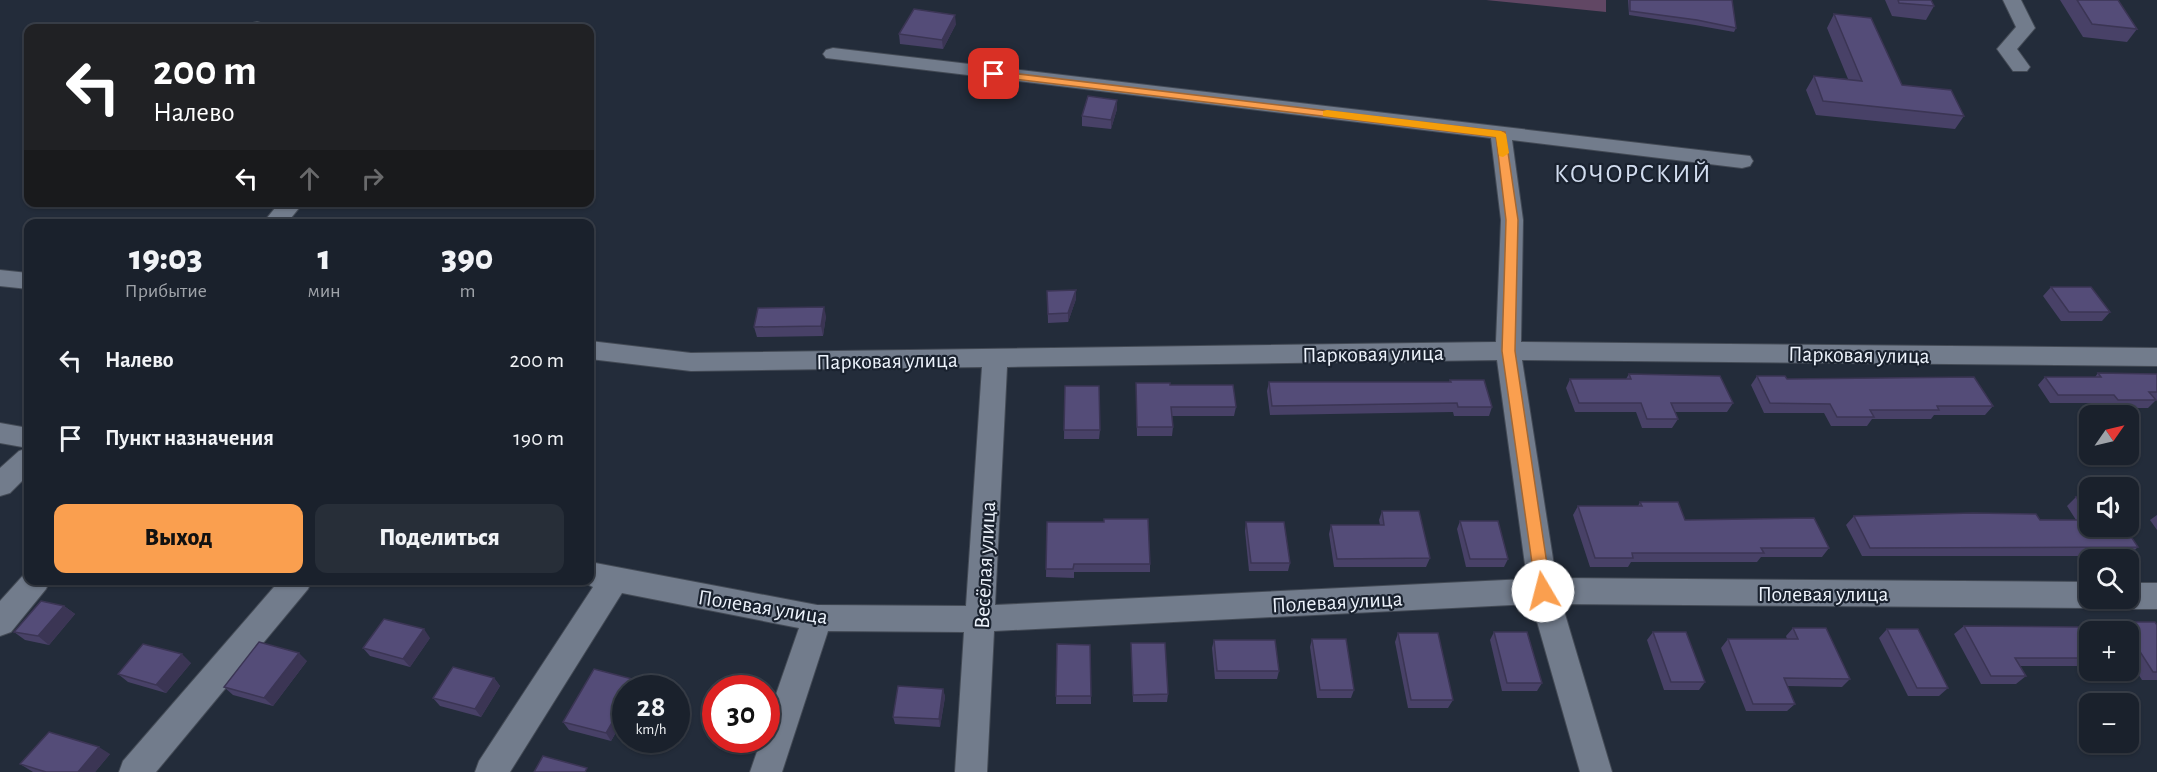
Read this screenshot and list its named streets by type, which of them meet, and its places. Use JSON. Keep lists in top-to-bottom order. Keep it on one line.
{"streets":{"street":["Парковая улица","Весёлая улица","Полевая улица"]},"crossings":[["Парковая улица","Весёлая улица"],["Весёлая улица","Полевая улица"]],"districts":["КОЧОРСКИЙ"],"north":"top right","page":{"turn":["200 m","Налево"],"eta":["19:03","Прибытие","1","мин","390","m"],"list":[{"name":"Налево","value":"200 m"},{"name":"Пункт назначения","value":"190 m"}],"map_buttons":["+","−"],"buttons":["Выход","Поделиться"],"speed":"28 km/h","limit":"30"}}
